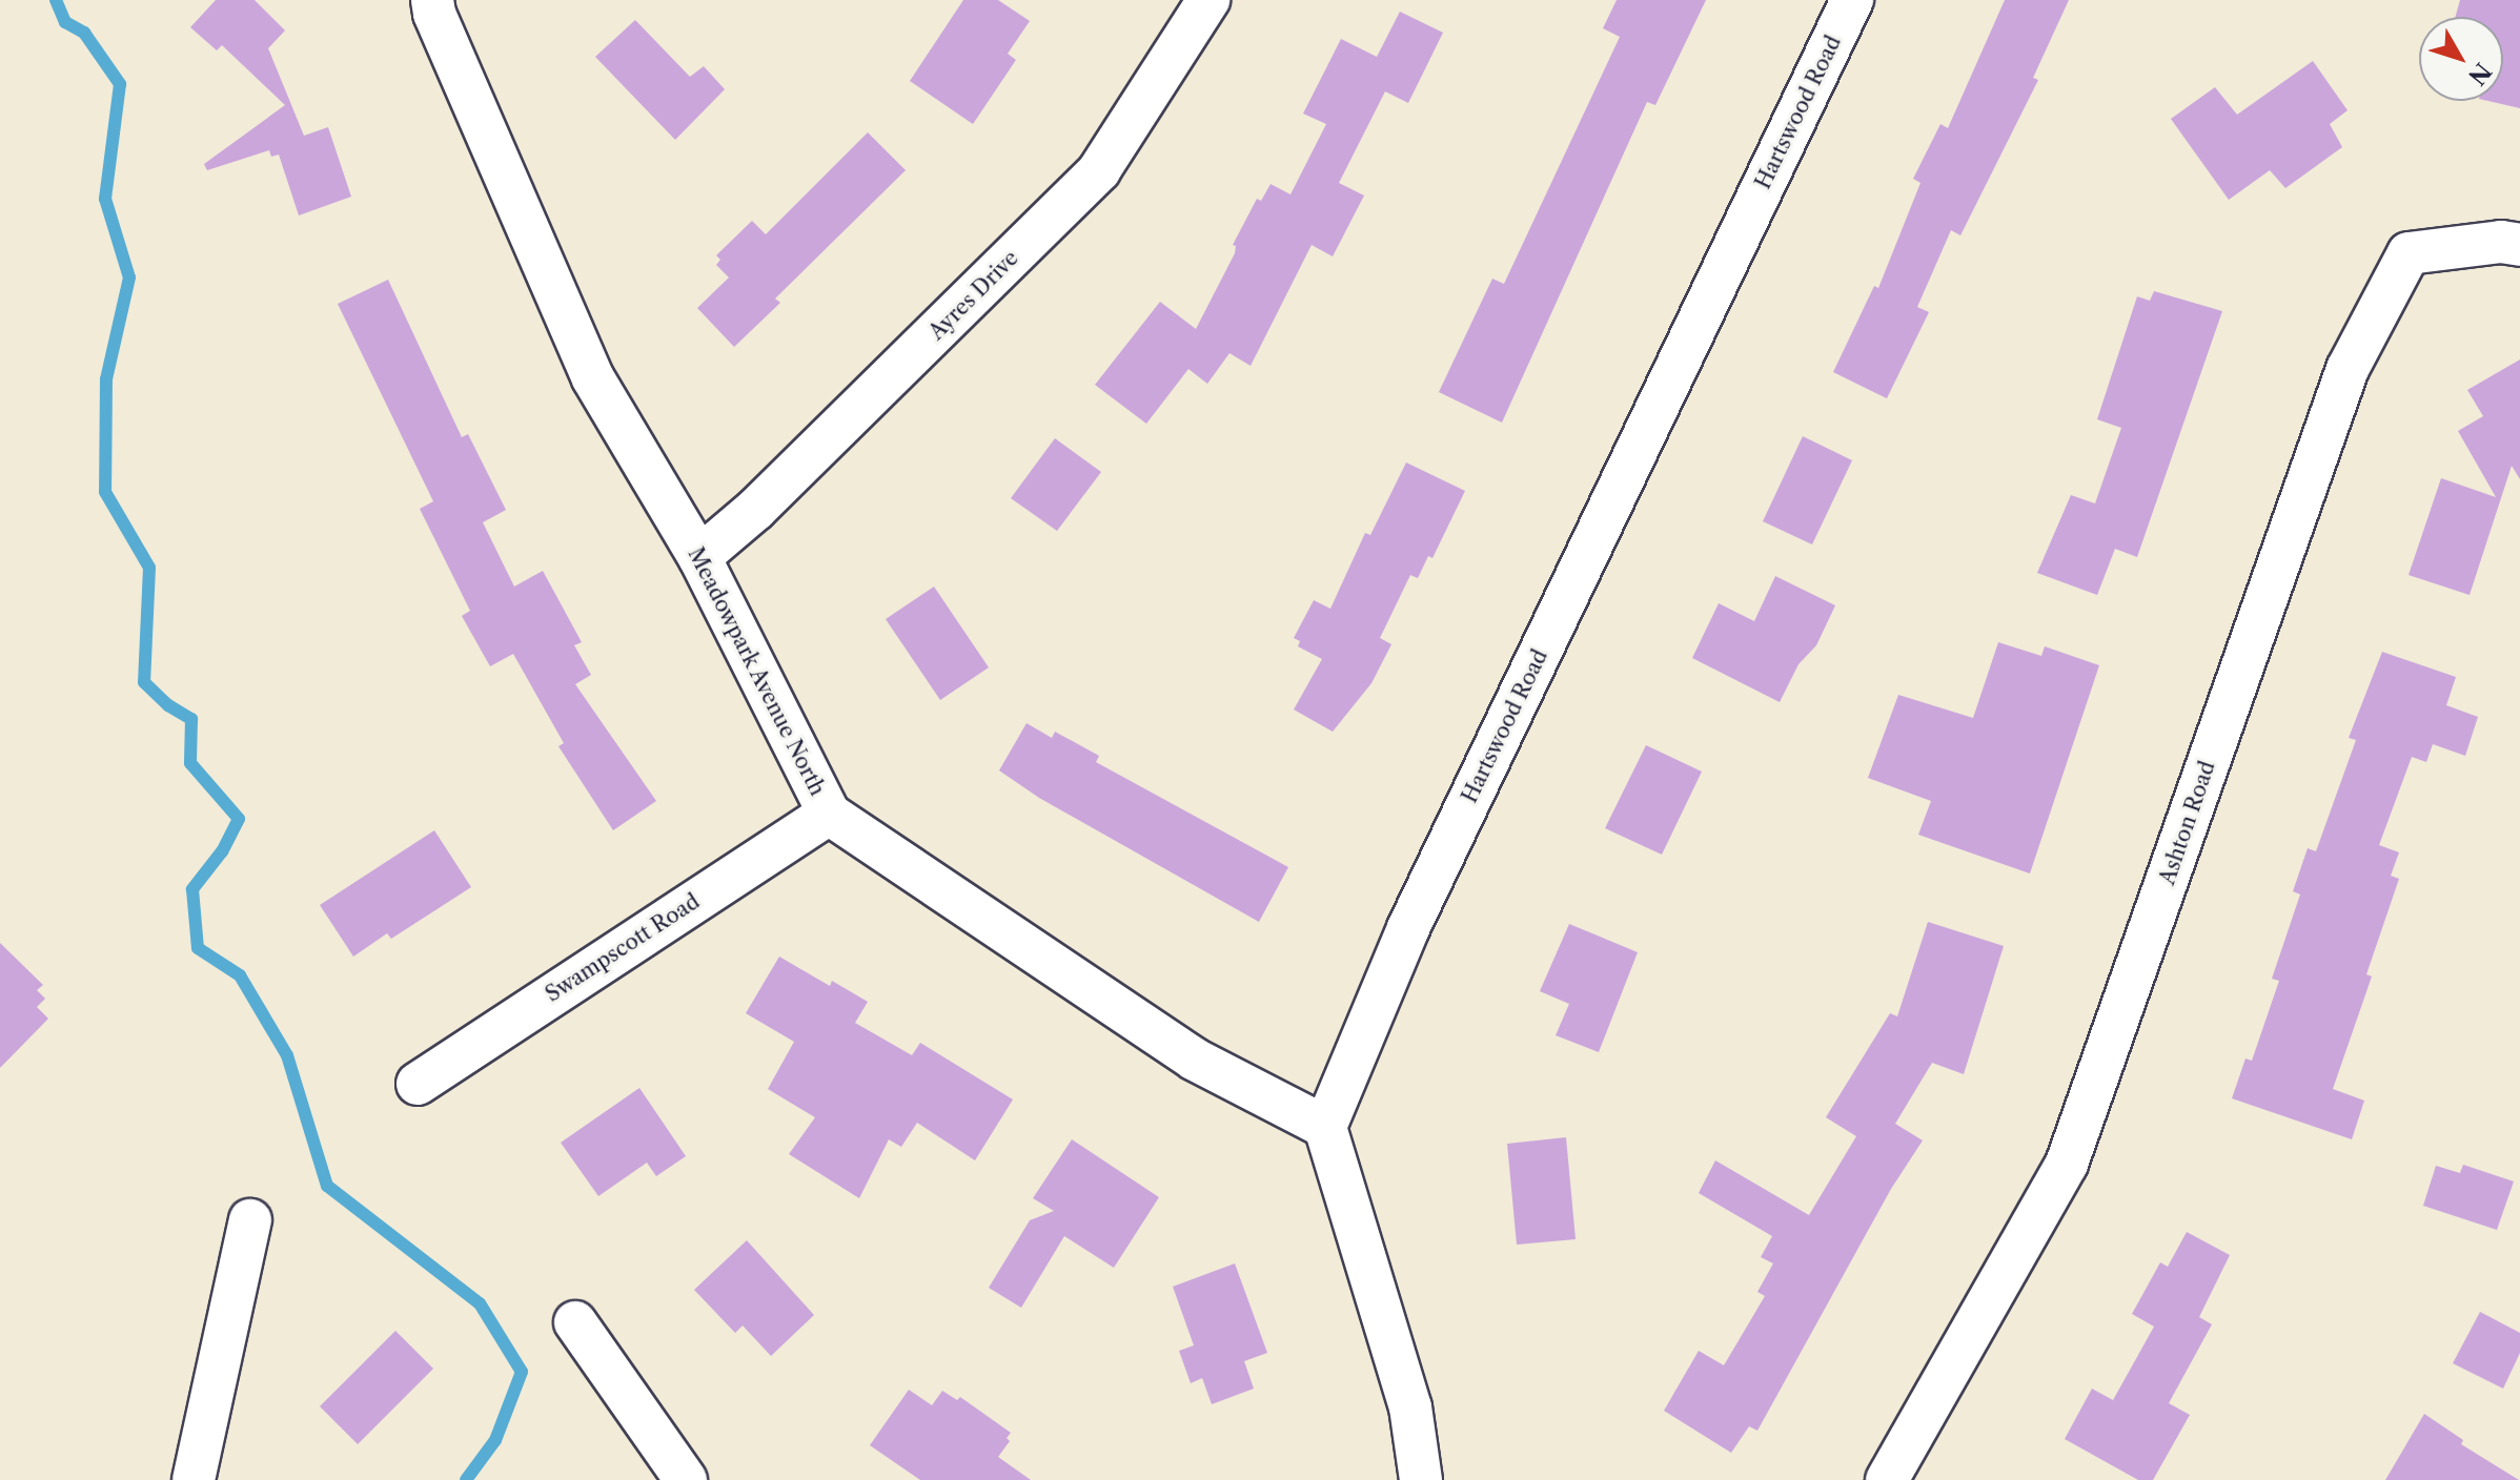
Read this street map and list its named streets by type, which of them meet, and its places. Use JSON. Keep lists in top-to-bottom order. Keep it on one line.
{"streets":{"street":["Hartswood Road","Ayres Drive","Meadowpark Avenue North","Ashton Road","Swampscott Road"]},"crossings":[["Hartswood Road","Meadowpark Avenue North"],["Ayres Drive","Meadowpark Avenue North"],["Meadowpark Avenue North","Swampscott Road"]],"north":"bottom right"}
